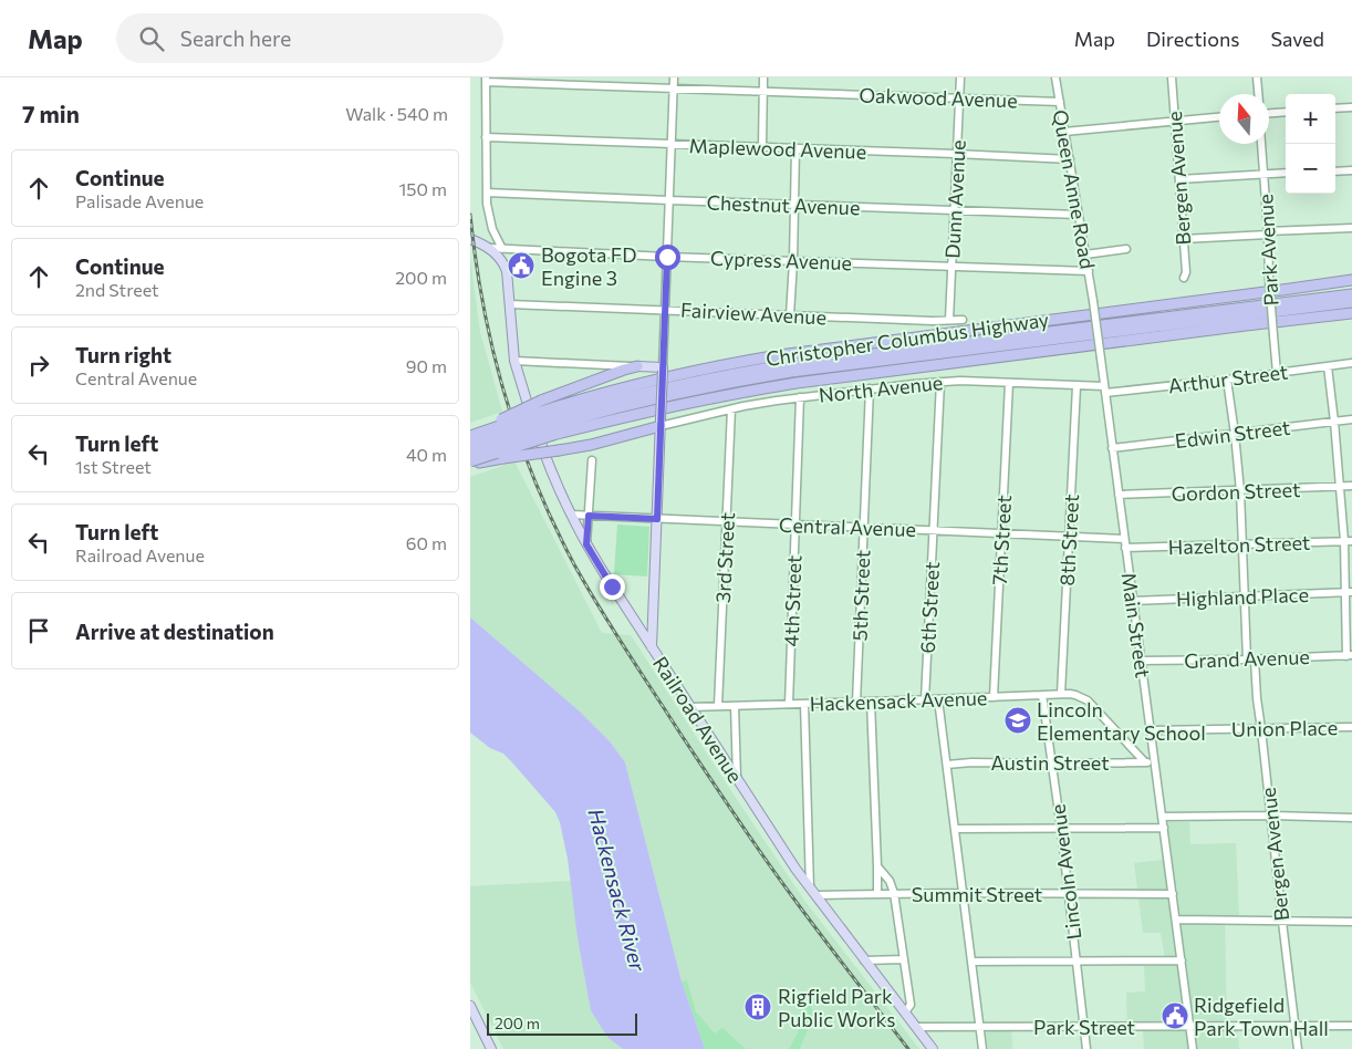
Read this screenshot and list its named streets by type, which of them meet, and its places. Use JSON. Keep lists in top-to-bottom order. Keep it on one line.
{"streets":{"highway":["Christopher Columbus Highway"],"main road":["Cypress Avenue","Railroad Avenue"],"street":["Oakwood Avenue","Maplewood Avenue","Bergen Avenue","Queen Anne Road","Dunn Avenue","Chestnut Avenue","Park Avenue","Fairview Avenue","Arthur Street","North Avenue","Edwin Street","Gordon Street","Central Avenue","7th Street","8th Street","Hazelton Street","3rd Street","5th Street","Highland Place","4th Street","6th Street","Main Street","Grand Avenue","Hackensack Avenue","Union Place","Austin Street","Lincoln Avenue","Summit Street","Park Street"]},"crossings":[["Oakwood Avenue","Queen Anne Road"],["Oakwood Avenue","Dunn Avenue"],["Maplewood Avenue","Queen Anne Road"],["Maplewood Avenue","Dunn Avenue"],["Bergen Avenue","Arthur Street"],["Bergen Avenue","Edwin Street"],["Bergen Avenue","Gordon Street"],["Bergen Avenue","Hazelton Street"],["Bergen Avenue","Highland Place"],["Bergen Avenue","Grand Avenue"],["Bergen Avenue","Union Place"],["Bergen Avenue","Park Street"],["Queen Anne Road","Chestnut Avenue"],["Queen Anne Road","Cypress Avenue"],["Queen Anne Road","Main Street"],["Dunn Avenue","Chestnut Avenue"],["Dunn Avenue","Cypress Avenue"],["Dunn Avenue","Fairview Avenue"],["Park Avenue","Arthur Street"],["Cypress Avenue","Railroad Avenue"],["Fairview Avenue","Railroad Avenue"],["Arthur Street","North Avenue"],["Arthur Street","Main Street"],["North Avenue","7th Street"],["North Avenue","8th Street"],["North Avenue","3rd Street"],["North Avenue","5th Street"],["North Avenue","4th Street"],["North Avenue","6th Street"],["North Avenue","Main Street"],["Edwin Street","Main Street"],["Gordon Street","Main Street"],["Central Avenue","7th Street"],["Central Avenue","8th Street"],["Central Avenue","3rd Street"],["Central Avenue","5th Street"],["Central Avenue","4th Street"],["Central Avenue","6th Street"],["Central Avenue","Main Street"],["Central Avenue","Railroad Avenue"],["7th Street","Hackensack Avenue"],["8th Street","Hackensack Avenue"],["Hazelton Street","Main Street"],["3rd Street","Hackensack Avenue"],["5th Street","Hackensack Avenue"],["Highland Place","Main Street"],["4th Street","Hackensack Avenue"],["6th Street","Hackensack Avenue"],["Main Street","Grand Avenue"],["Main Street","Union Place"],["Main Street","Austin Street"],["Main Street","Summit Street"],["Main Street","Park Street"],["Hackensack Avenue","Railroad Avenue"],["Hackensack Avenue","Austin Street"],["Hackensack Avenue","Lincoln Avenue"],["Railroad Avenue","Summit Street"],["Railroad Avenue","Park Street"],["Austin Street","Lincoln Avenue"],["Lincoln Avenue","Summit Street"],["Lincoln Avenue","Park Street"]],"water":["Hackensack River"],"places":{"public building":["Bogota FD Engine 3","Ridgefield Park Town Hall"],"school or university":["Lincoln Elementary School"],"building":["Rigfield Park Public Works"]},"scale_bar":"200 m","north":"top","page":{"header":"Map","search":"Search here","nav":["Map","Directions","Saved"],"heading":["7 min","Walk · 540 m"],"map_buttons":["+","−"],"list":[["Continue","Palisade Avenue","150 m"],["Continue","2nd Street","200 m"],["Turn right","Central Avenue","90 m"],["Turn left","1st Street","40 m"],["Turn left","Railroad Avenue","60 m"],"Arrive at destination"],"scale":"200 m"}}
